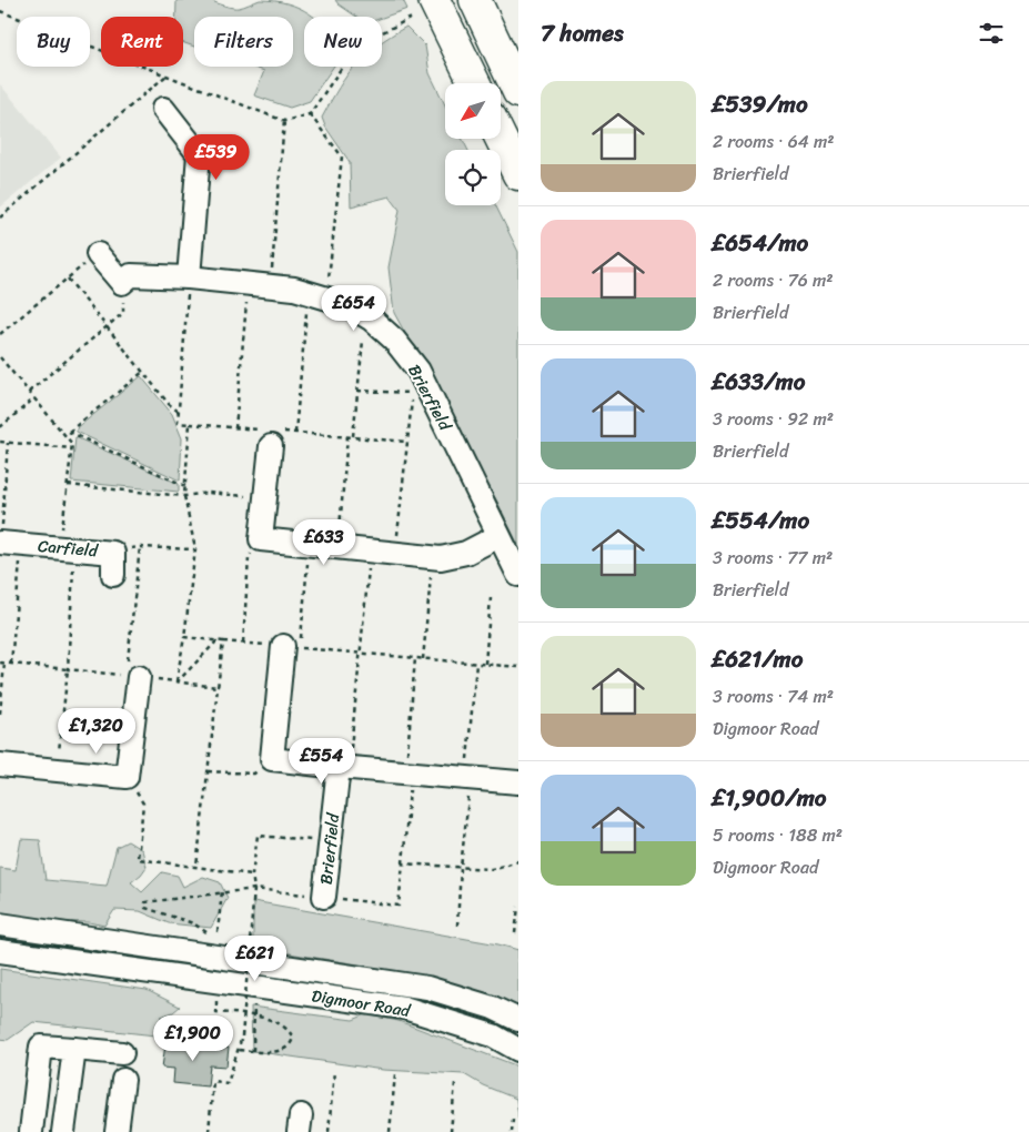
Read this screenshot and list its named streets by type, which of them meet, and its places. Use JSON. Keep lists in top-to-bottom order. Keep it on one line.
{"streets":{"street":["Brierfield","Carfield","Digmoor Road"]},"north":"bottom left","page":{"heading":"7 homes","chip":["Buy","Rent","Filters","New"],"list":[{"name":"£539/mo","note":"2 rooms · 64 m² · Brierfield"},{"name":"£654/mo","note":"2 rooms · 76 m² · Brierfield"},{"name":"£633/mo","note":"3 rooms · 92 m² · Brierfield"},{"name":"£554/mo","note":"3 rooms · 77 m² · Brierfield"},{"name":"£621/mo","note":"3 rooms · 74 m² · Digmoor Road"},{"name":"£1,900/mo","note":"5 rooms · 188 m² · Digmoor Road"}],"price":["£539","£654","£633","£1,320","£554","£621","£1,900"]}}
